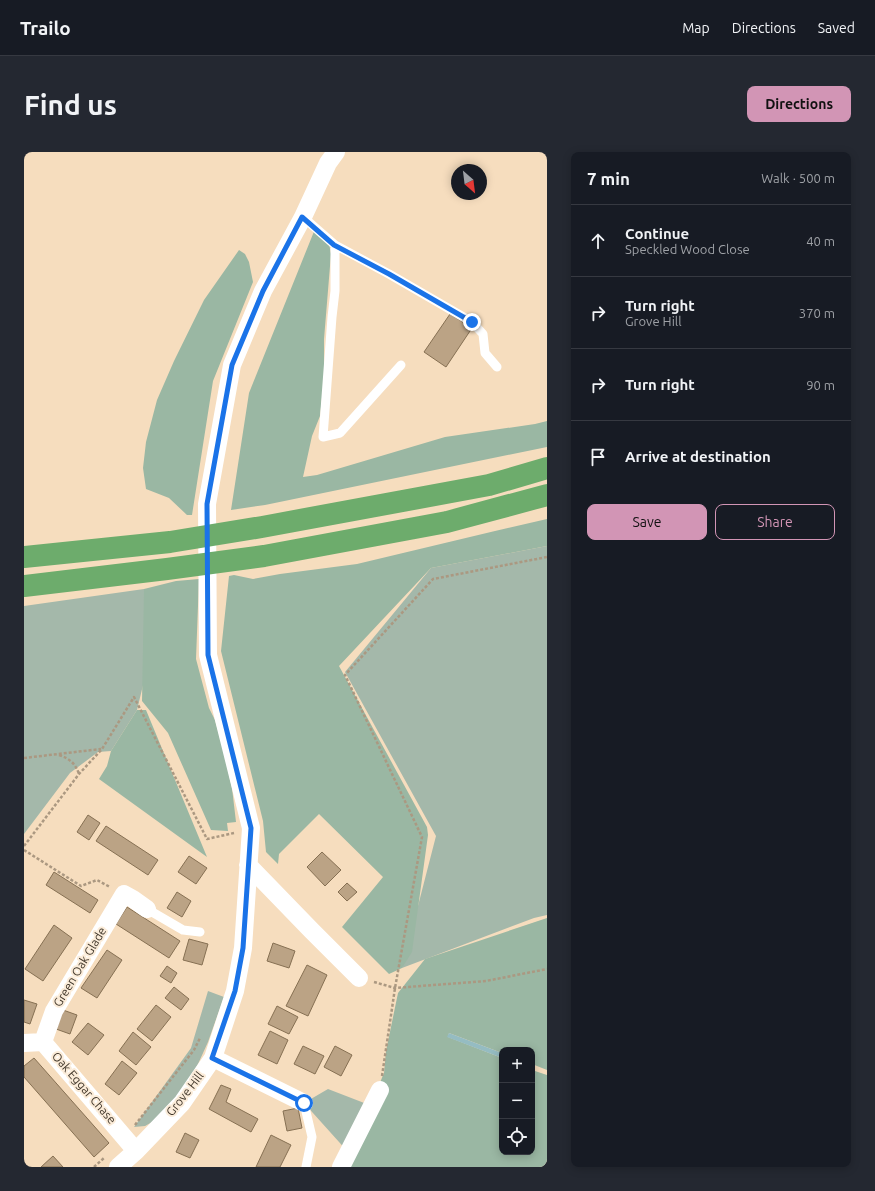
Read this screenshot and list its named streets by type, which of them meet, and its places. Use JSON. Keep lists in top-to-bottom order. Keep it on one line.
{"streets":{"street":["Green Oak Glade","Oak Eggar Chase","Grove Hill"]},"crossings":[["Green Oak Glade","Oak Eggar Chase"],["Oak Eggar Chase","Grove Hill"]],"north":"bottom right","page":{"header":"Trailo","nav":["Map","Directions","Saved"],"buttons":["Directions",["Save","Share"]],"title":"Find us","heading":["7 min","Walk · 500 m"],"list":[["Continue","Speckled Wood Close","40 m"],["Turn right","Grove Hill","370 m"],["Turn right","90 m"],"Arrive at destination"],"map_buttons":["+","−"]}}
